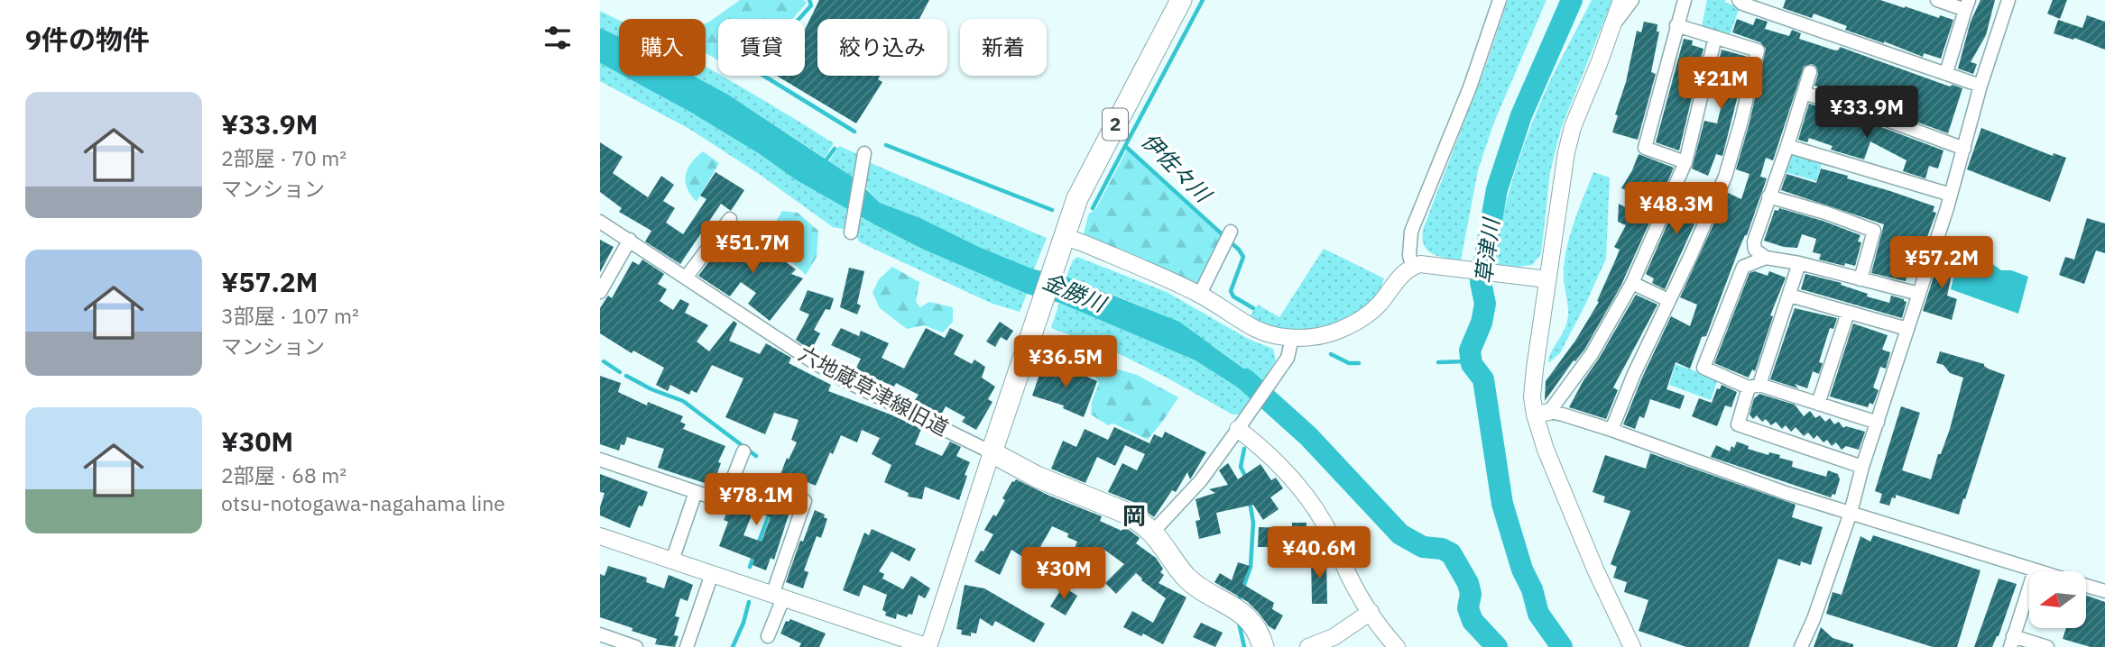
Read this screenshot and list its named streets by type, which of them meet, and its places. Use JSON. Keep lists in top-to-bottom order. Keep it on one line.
{"streets":{"main road":["2"],"street":["六地蔵草津線旧道"]},"crossings":[["2","六地蔵草津線旧道"]],"districts":["岡"],"water":["伊佐々川","草津川","金勝川"],"north":"left","page":{"heading":"9件の物件","chip":["購入","賃貸","絞り込み","新着"],"price":["¥21M","¥33.9M","¥48.3M","¥51.7M","¥57.2M","¥36.5M","¥78.1M","¥40.6M","¥30M"],"list":[{"name":"¥33.9M","note":"2部屋 · 70 m² · マンション"},{"name":"¥57.2M","note":"3部屋 · 107 m² · マンション"},{"name":"¥30M","note":"2部屋 · 68 m² · otsu-notogawa-nagahama line"}]}}
